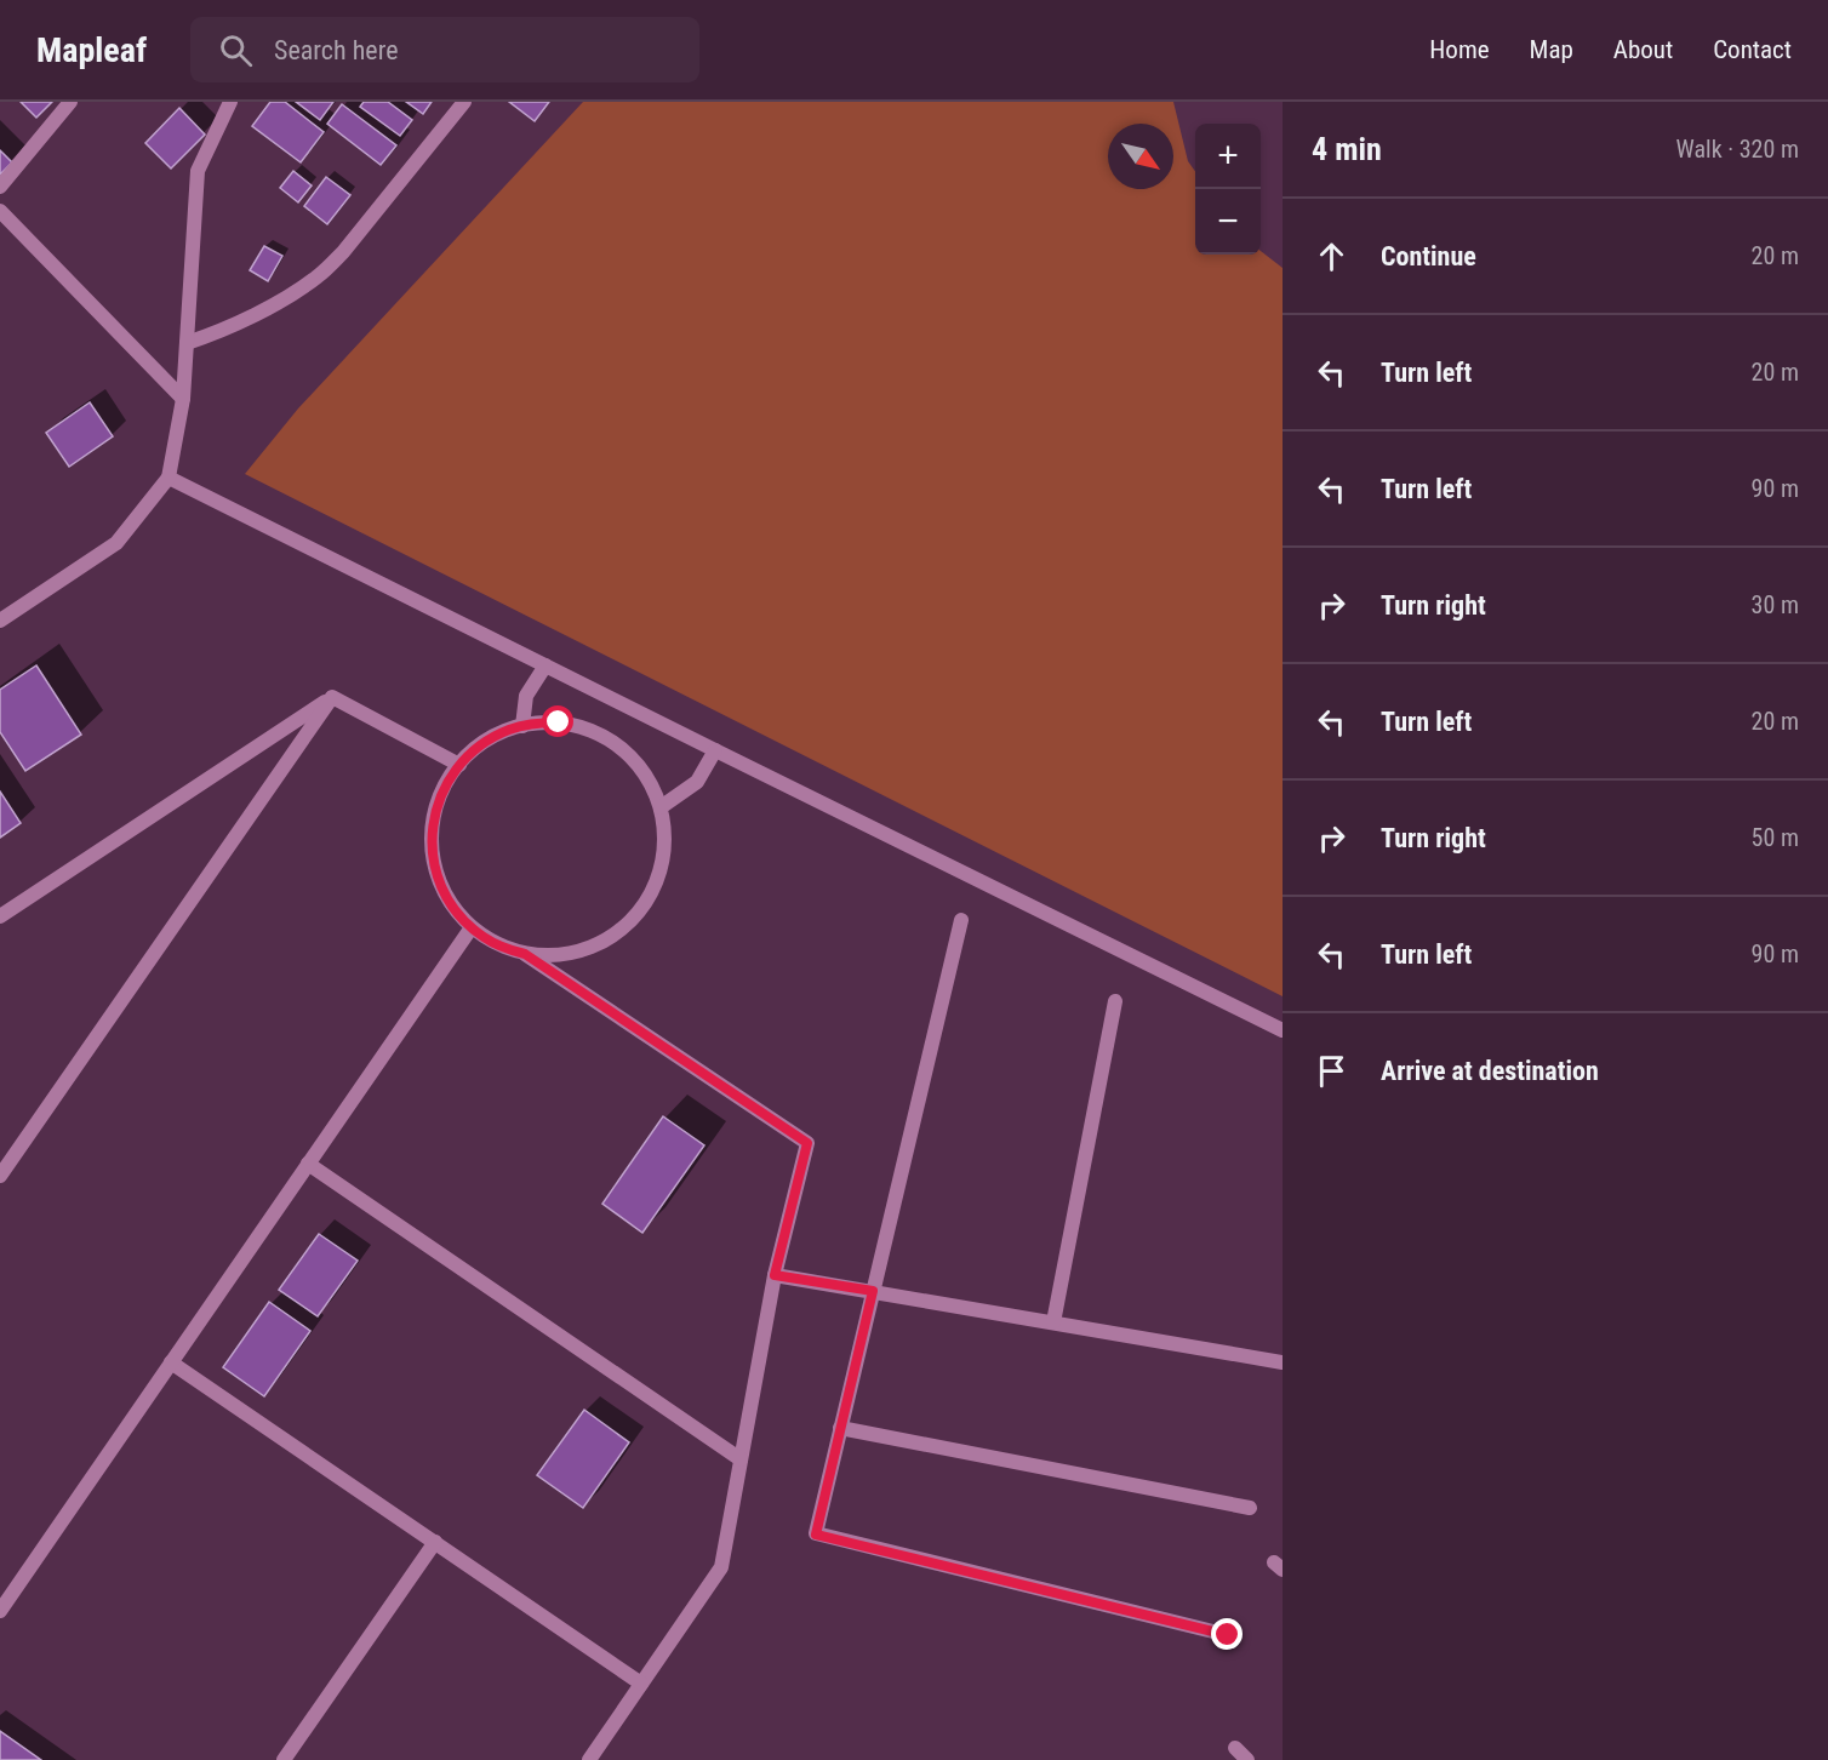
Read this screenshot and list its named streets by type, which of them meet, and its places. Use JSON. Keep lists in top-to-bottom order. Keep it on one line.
{"north":"bottom right","page":{"header":"Mapleaf","search":"Search here","nav":["Home","Map","About","Contact"],"heading":["4 min","Walk · 320 m"],"map_buttons":["+","−"],"list":[["Continue","20 m"],["Turn left","20 m"],["Turn left","90 m"],["Turn right","30 m"],["Turn left","20 m"],["Turn right","50 m"],["Turn left","90 m"],"Arrive at destination"]}}
